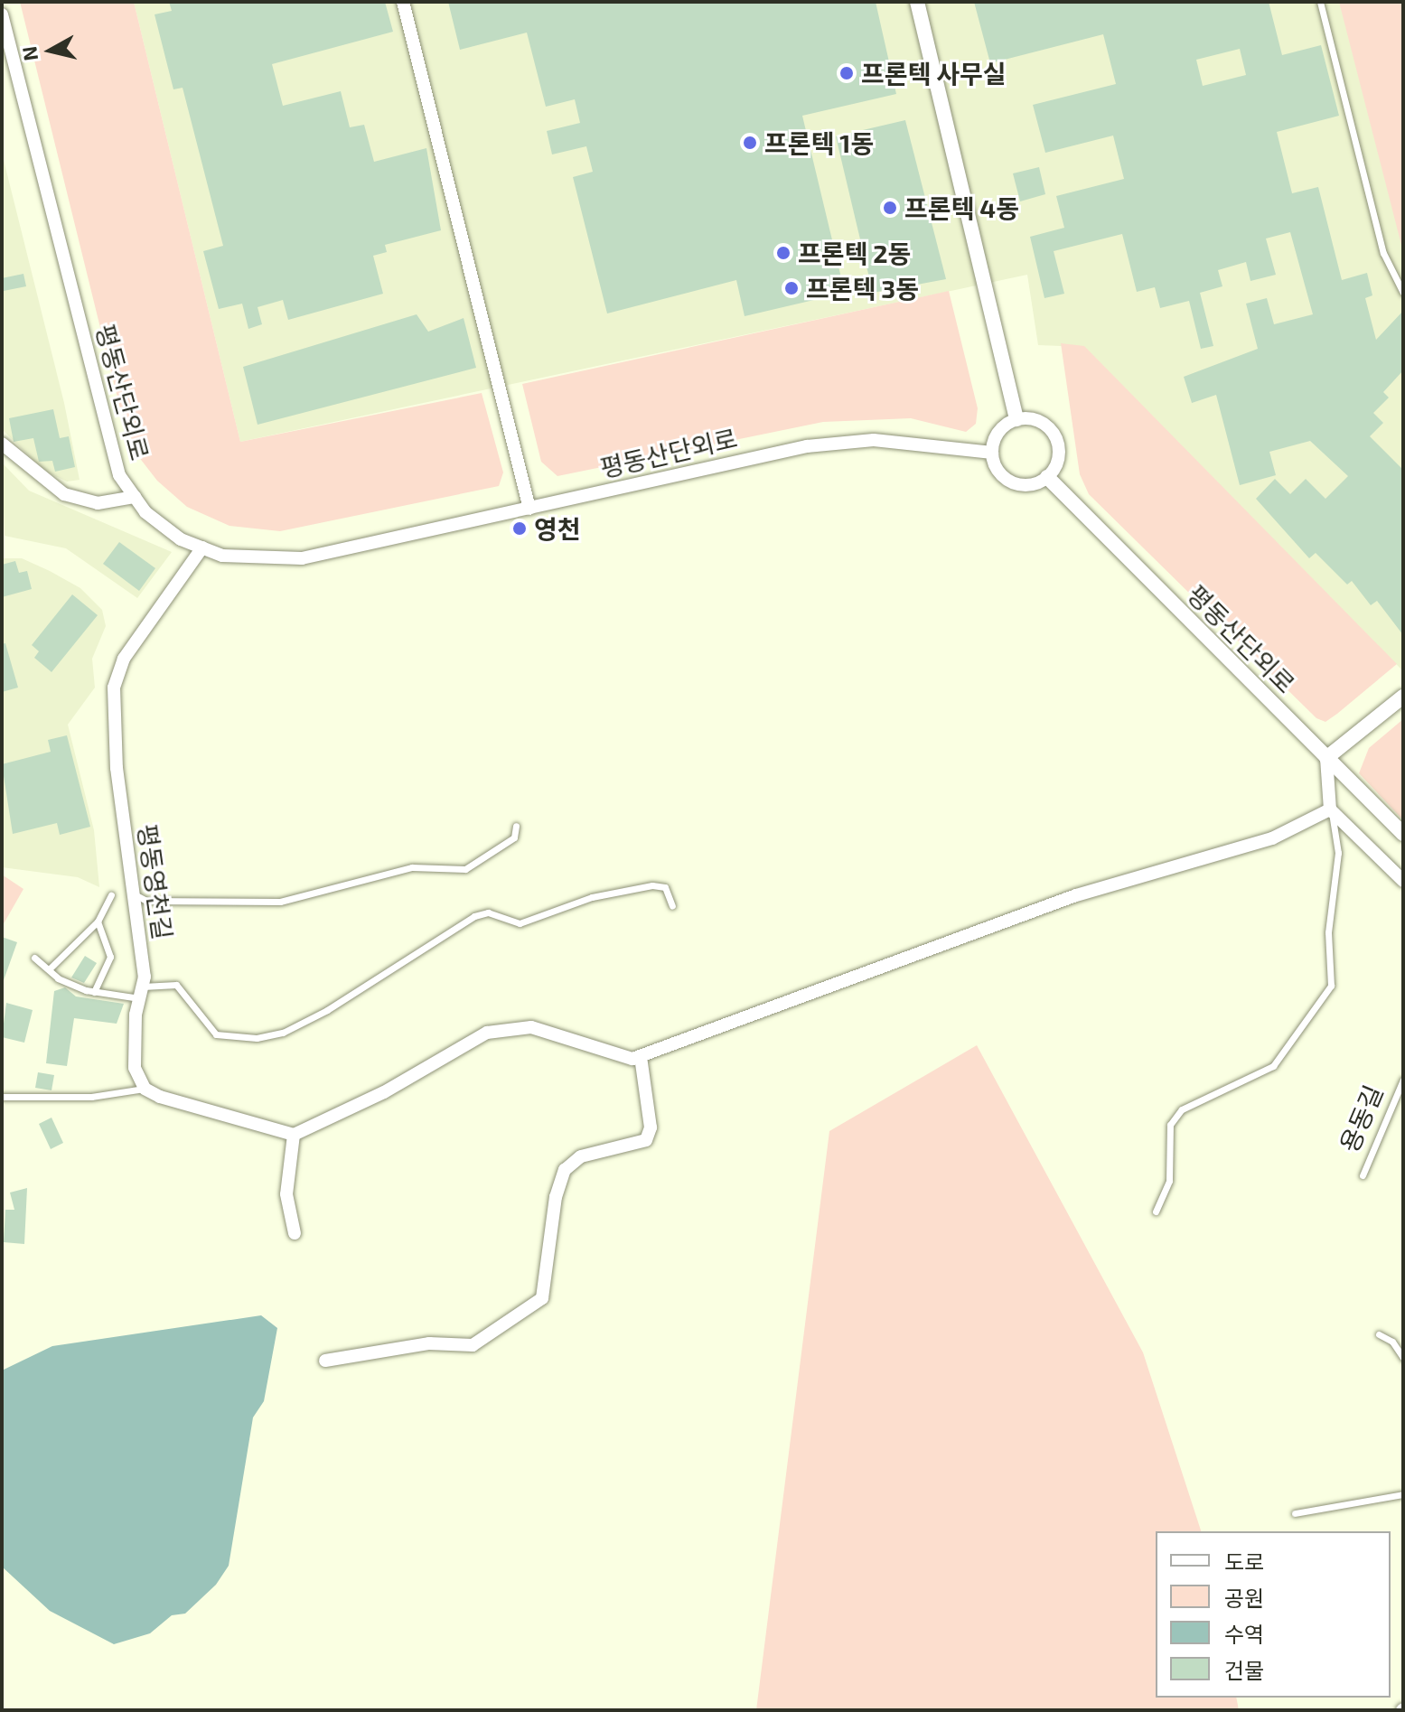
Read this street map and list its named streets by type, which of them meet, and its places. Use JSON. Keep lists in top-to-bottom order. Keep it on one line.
{"streets":{"street":["평동산단외로","평동영천길"],"lane":["용동길"]},"crossings":[["평동산단외로","평동영천길"]],"places":["프론텍 사무실","프론텍 1동","프론텍 4동","프론텍 2동","프론텍 3동","영천"],"legend":["도로","공원","수역","건물"],"north":"left"}
